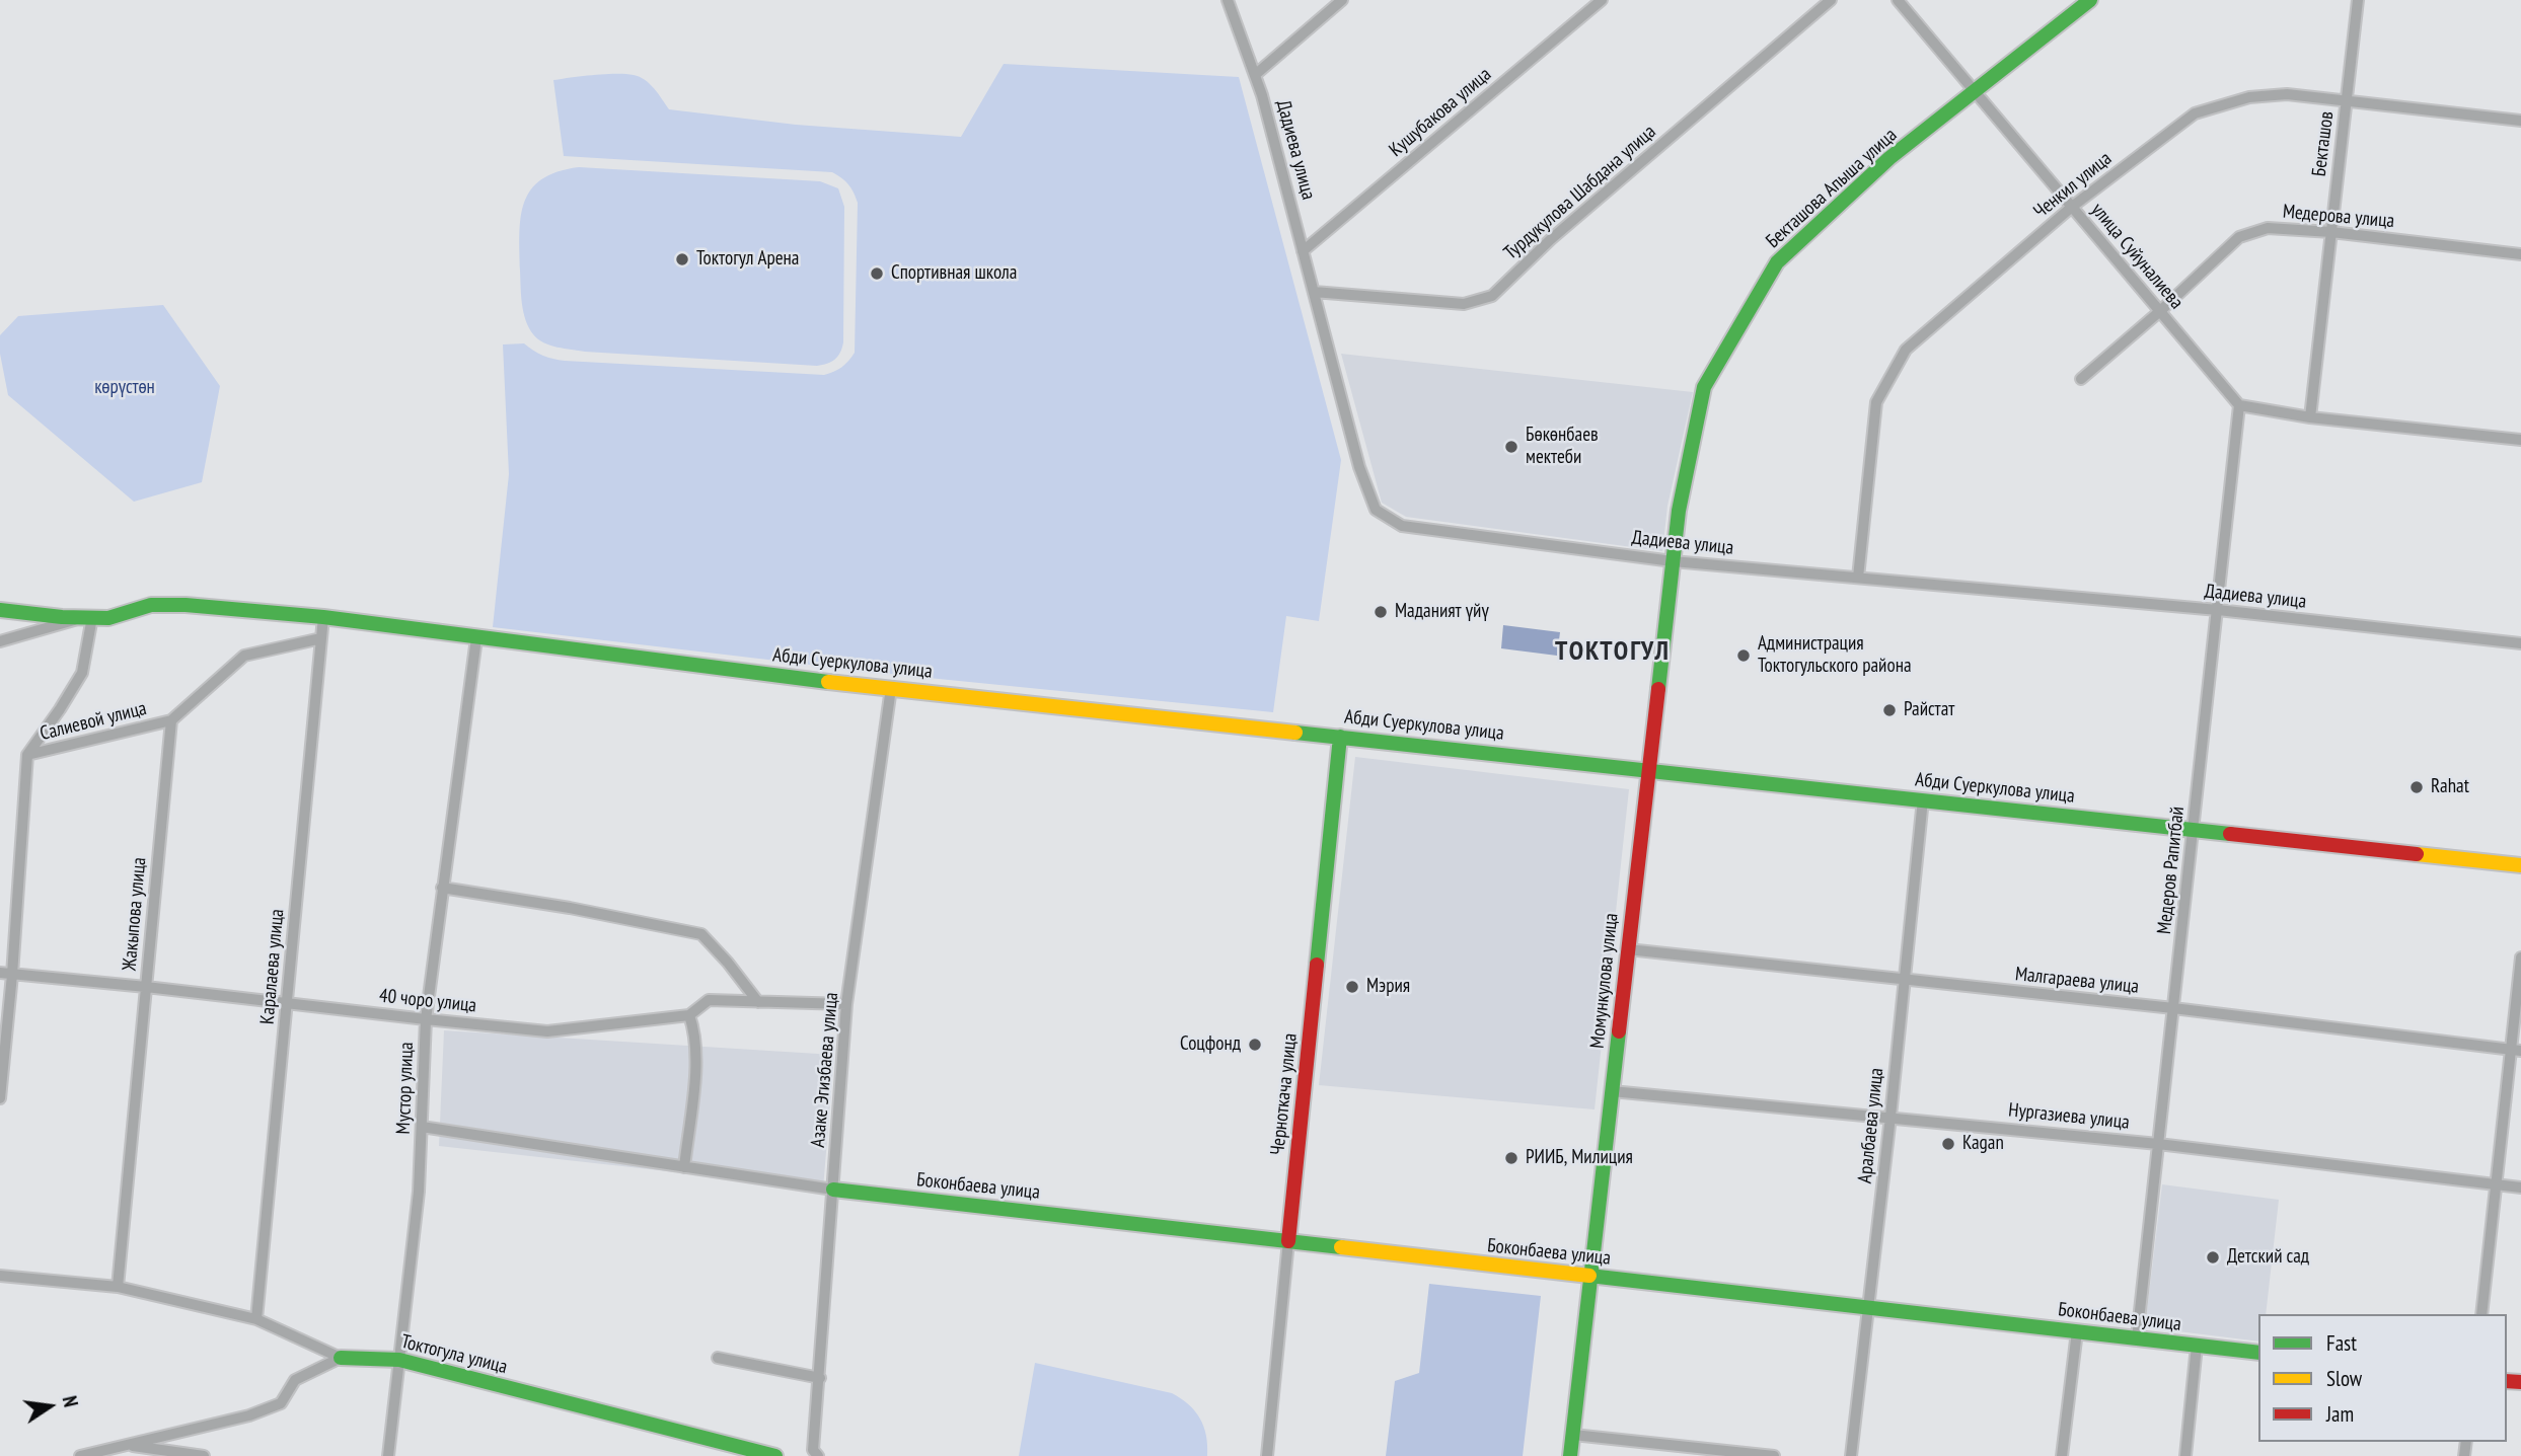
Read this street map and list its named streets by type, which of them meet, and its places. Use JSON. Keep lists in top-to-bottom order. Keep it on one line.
{"streets":{"street":["Кушубакова улица","Бекташов","Дадиева улица","Ченкил улица","Бекташова Апыша улица","Турдукулова Шабдана улица","Медерова улица","улица Суйуналиева","Абди Суеркулова улица","Салиевой улица","Медеров Рапитбай","Жакыпова улица","Каралаева улица","Момункулова улица","Малгараева улица","40 чоро улица","Азаке Эгизбаева улица","Мустор улица","Черноткача улица","Нургазиева улица","Аралбаева улица","Боконбаева улица","Токтогула улица"]},"crossings":[["Кушубакова улица","Дадиева улица"],["Бекташов","Ченкил улица"],["Бекташов","Медерова улица"],["Дадиева улица","Ченкил улица"],["Дадиева улица","Турдукулова Шабдана улица"],["Дадиева улица","Медеров Рапитбай"],["Дадиева улица","Момункулова улица"],["Ченкил улица","улица Суйуналиева"],["Бекташова Апыша улица","улица Суйуналиева"],["Бекташова Апыша улица","Момункулова улица"],["Медерова улица","улица Суйуналиева"],["улица Суйуналиева","Медеров Рапитбай"],["Абди Суеркулова улица","Медеров Рапитбай"],["Абди Суеркулова улица","Каралаева улица"],["Абди Суеркулова улица","Момункулова улица"],["Абди Суеркулова улица","Азаке Эгизбаева улица"],["Абди Суеркулова улица","Мустор улица"],["Абди Суеркулова улица","Черноткача улица"],["Абди Суеркулова улица","Аралбаева улица"],["Салиевой улица","Жакыпова улица"],["Салиевой улица","40 чоро улица"],["Медеров Рапитбай","Малгараева улица"],["Медеров Рапитбай","Нургазиева улица"],["Медеров Рапитбай","Боконбаева улица"],["Жакыпова улица","40 чоро улица"],["Жакыпова улица","Токтогула улица"],["Каралаева улица","40 чоро улица"],["Каралаева улица","Токтогула улица"],["Момункулова улица","Малгараева улица"],["Момункулова улица","Нургазиева улица"],["Момункулова улица","Боконбаева улица"],["Малгараева улица","Аралбаева улица"],["40 чоро улица","Азаке Эгизбаева улица"],["40 чоро улица","Мустор улица"],["Азаке Эгизбаева улица","Боконбаева улица"],["Мустор улица","Токтогула улица"],["Черноткача улица","Боконбаева улица"],["Нургазиева улица","Аралбаева улица"],["Аралбаева улица","Боконбаева улица"]],"districts":["ТОКТОГУЛ"],"parks":["көрүстөн"],"places":["Токтогул Арена","Спортивная школа","Бөкөнбаев мектеби","Маданият үйү","Администрация Токтогульского района","Райстат","Rahat","Мэрия","Соцфонд","Kagan","РИИБ, Милиция","Детский сад"],"legend":["Fast","Slow","Jam"],"north":"right"}
